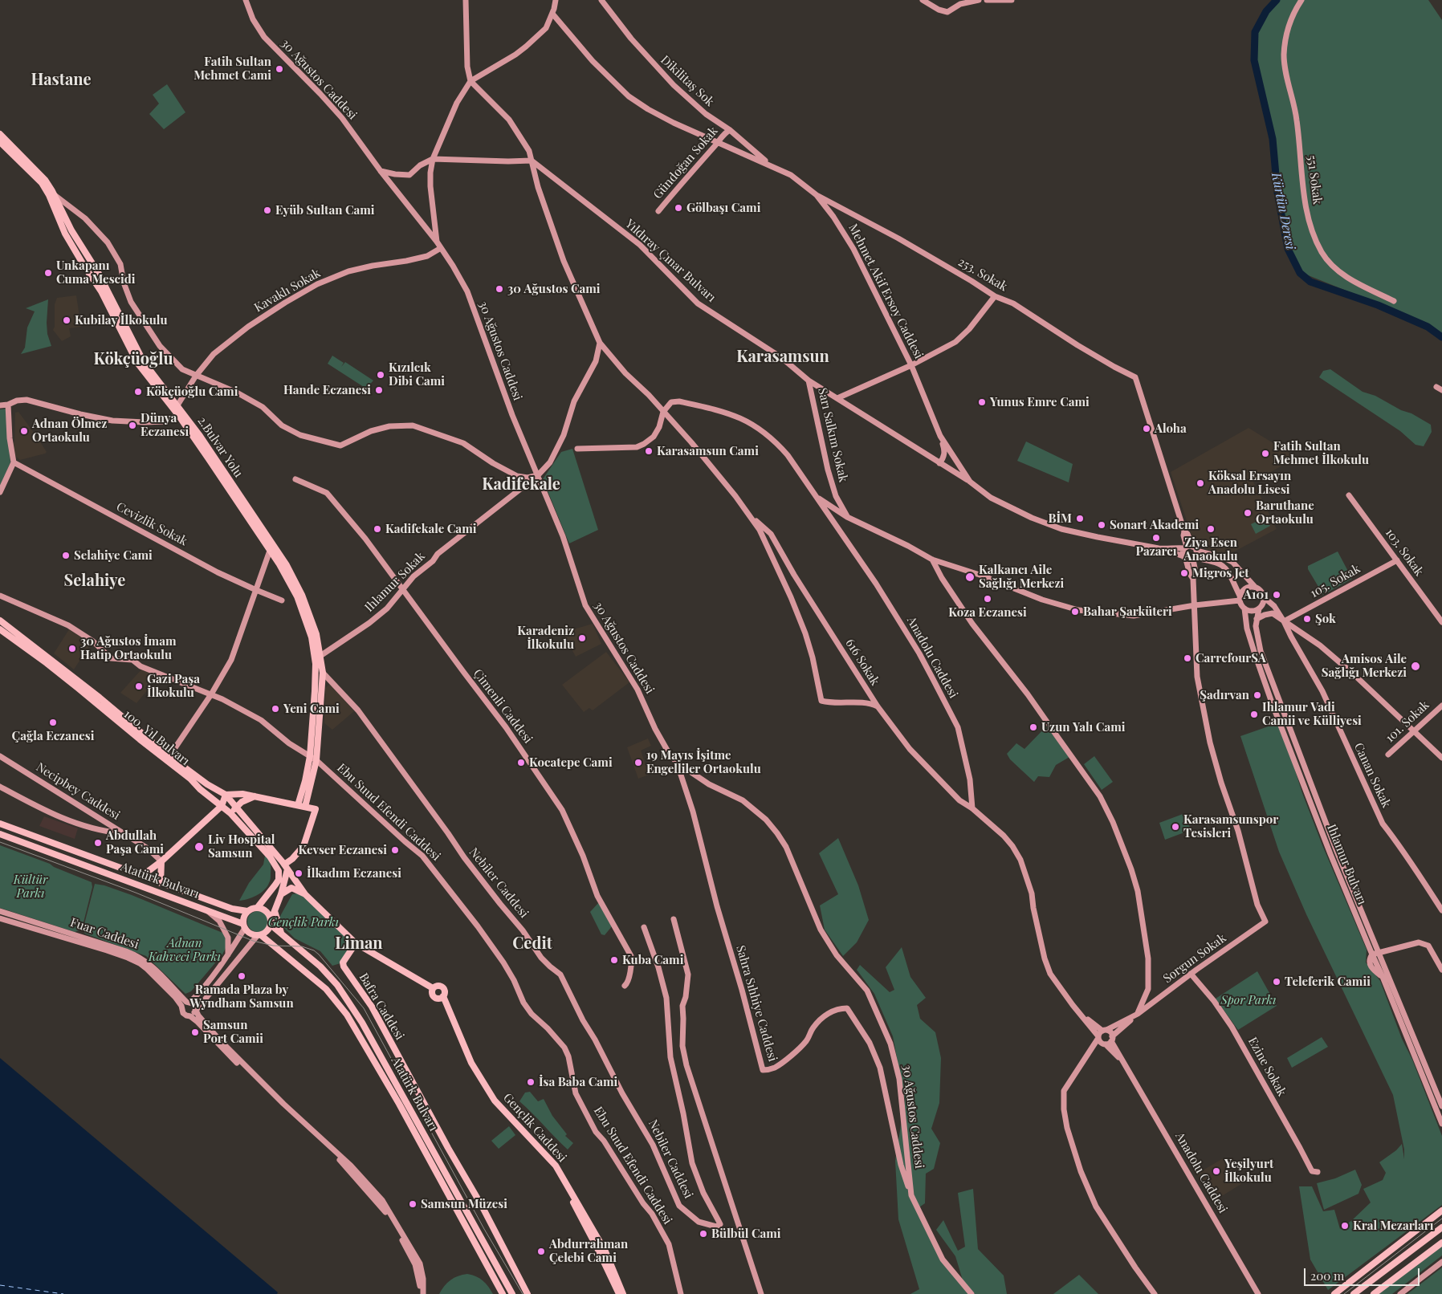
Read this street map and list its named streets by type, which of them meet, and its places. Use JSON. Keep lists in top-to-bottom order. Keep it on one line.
{"streets":{"main road":["2.Bulvar Yolu","100. Yıl Bulvarı","Atatürk Bulvarı","Bafra Caddesi","Gençlik Caddesi"],"street":["30 Ağustos Caddesi","Dikilitaş Sok","Gündoğan Sokak","551 Sokak","Yıldıray Çınar Bulvarı","253. Sokak","Kavaklı Sokak","Mehmet Akif Ersoy Caddesi","Sarı Salkım Sokak","Cevizlik Sokak","103. Sokak","105. Sokak","Ihlamur Sokak","Anadolu Caddesi","616 Sokak","Çimenli Caddesi","101. Sokak","Canan Sokak","Necipbey Caddesi","Ebu Suud Efendi Caddesi","Ihlamur Bulvarı","Nebiler Caddesi","Fuar Caddesi","Sorgun Sokak","Sahra Sıhhiye Caddesi","Ezine Sokak"]},"crossings":[["30 Ağustos Caddesi","Kavaklı Sokak"],["30 Ağustos Caddesi","Ihlamur Sokak"],["30 Ağustos Caddesi","Sahra Sıhhiye Caddesi"],["Dikilitaş Sok","Gündoğan Sokak"],["Dikilitaş Sok","Mehmet Akif Ersoy Caddesi"],["Gündoğan Sokak","Mehmet Akif Ersoy Caddesi"],["Yıldıray Çınar Bulvarı","Mehmet Akif Ersoy Caddesi"],["Yıldıray Çınar Bulvarı","Sarı Salkım Sokak"],["253. Sokak","Mehmet Akif Ersoy Caddesi"],["Kavaklı Sokak","2.Bulvar Yolu"],["2.Bulvar Yolu","Ihlamur Sokak"],["2.Bulvar Yolu","Ebu Suud Efendi Caddesi"],["2.Bulvar Yolu","Nebiler Caddesi"],["103. Sokak","105. Sokak"],["105. Sokak","Canan Sokak"],["Ihlamur Sokak","Çimenli Caddesi"],["Anadolu Caddesi","616 Sokak"],["Sorgun Sokak","Ezine Sokak"]],"districts":["Hastane","Karasamsun","Kökçüoğlu","Kadifekale","Selahiye","Liman","Cedit"],"water":["Kürtün Deresi"],"parks":["Kültür Parkı","Gençlik Parkı","Adnan Kahveci Parkı","Spor Parkı"],"places":["Fatih Sultan Mehmet Cami","Gölbaşı Cami","Eyüb Sultan Cami","Unkapanı Cuma Mescidi","30 Ağustos Cami","Kubilay İlkokulu","Kızılcık Dibi Cami","Hande Eczanesi","Kökçüoğlu Cami","Yunus Emre Cami","Dünya Eczanesi","Aloha","Adnan Ölmez Ortaokulu","Karasamsun Cami","Fatih Sultan Mehmet İlkokulu","Köksal Ersayın Anadolu Lisesi","Baruthane Ortaokulu","BİM","Sonart Akademi","Kadifekale Cami","Ziya Esen Anaokulu","Pazarcı","Selahiye Cami","Migros Jet","Kalkancı Aile Sağlığı Merkezi","A101","Koza Eczanesi","Bahar Şarküteri","Şok","Karadeniz İlkokulu","30 Ağustos İmam Hatip Ortaokulu","CarrefourSA","Amisos Aile Sağlığı Merkezi","Gazi Paşa İlkokulu","Şadırvan","Yeni Cami","Ihlamur Vadi Camii ve Külliyesi","Çağla Eczanesi","Uzun Yalı Cami","Kocatepe Cami","19 Mayıs İşitme Engelliler Ortaokulu","Karasamsunspor Tesisleri","Abdullah Paşa Cami","Liv Hospital Samsun","Kevser Eczanesi","İlkadım Eczanesi","Kuba Cami","Ramada Plaza by Wyndham Samsun","Teleferik Camii","Samsun Port Camii","İsa Baba Cami","Yeşilyurt İlkokulu","Samsun Müzesi","Kral Mezarları","Bülbül Cami","Abdurrahman Çelebi Cami"],"scale_bar":"200 m"}
